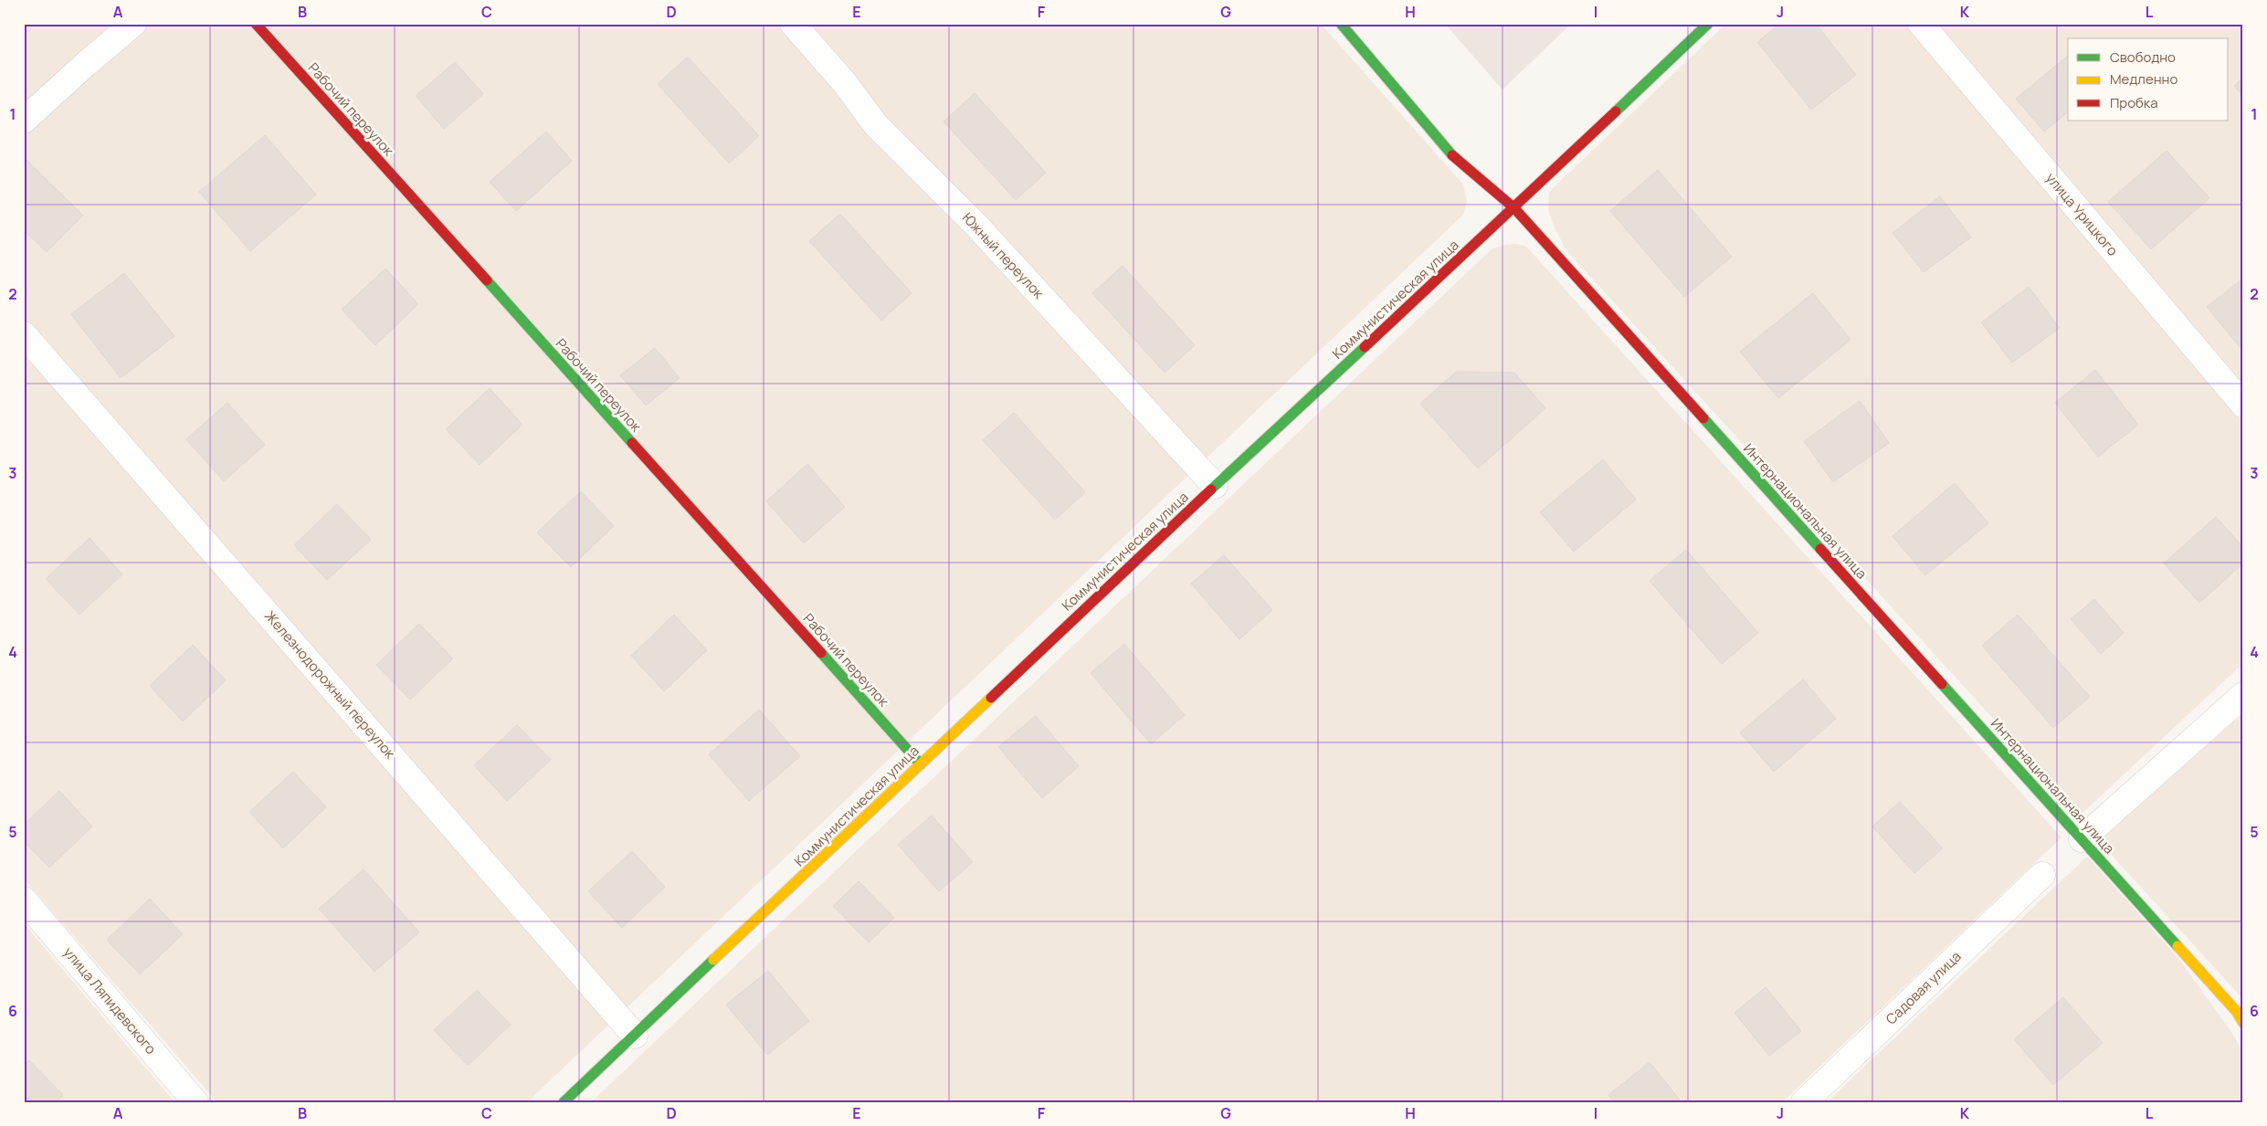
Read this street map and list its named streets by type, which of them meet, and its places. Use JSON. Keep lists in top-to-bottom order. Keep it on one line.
{"streets":{"street":["Рабочий переулок","улица Урицкого","Южный переулок","Коммунистическая улица","Интернациональная улица","Железнодорожный переулок","Садовая улица","улица Ляпидевского"]},"crossings":[["Рабочий переулок","Коммунистическая улица"],["Южный переулок","Коммунистическая улица"],["Коммунистическая улица","Интернациональная улица"],["Коммунистическая улица","Железнодорожный переулок"]],"legend":["Свободно","Медленно","Пробка"],"grid":{"columns":["A","B","C","D","E","F","G","H","I","J","K","L"],"rows":["1","2","3","4","5","6"]}}
